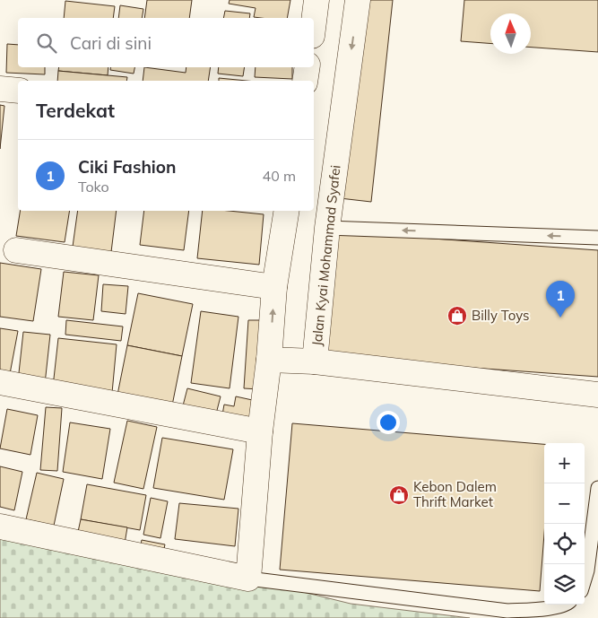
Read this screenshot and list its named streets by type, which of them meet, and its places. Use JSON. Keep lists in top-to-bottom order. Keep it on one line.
{"streets":{"street":["Jalan Kyai Mohammad Syafei"]},"one_way":["Jalan Kyai Mohammad Syafei"],"places":{"shop":["Billy Toys","Kebon Dalem Thrift Market"]},"north":"top","page":{"search":"Cari di sini","heading":"Terdekat","list":[{"mark":"1","name":"Ciki Fashion","note":"Toko","value":"40 m"}],"pins":"1","map_buttons":["+","−"]}}
